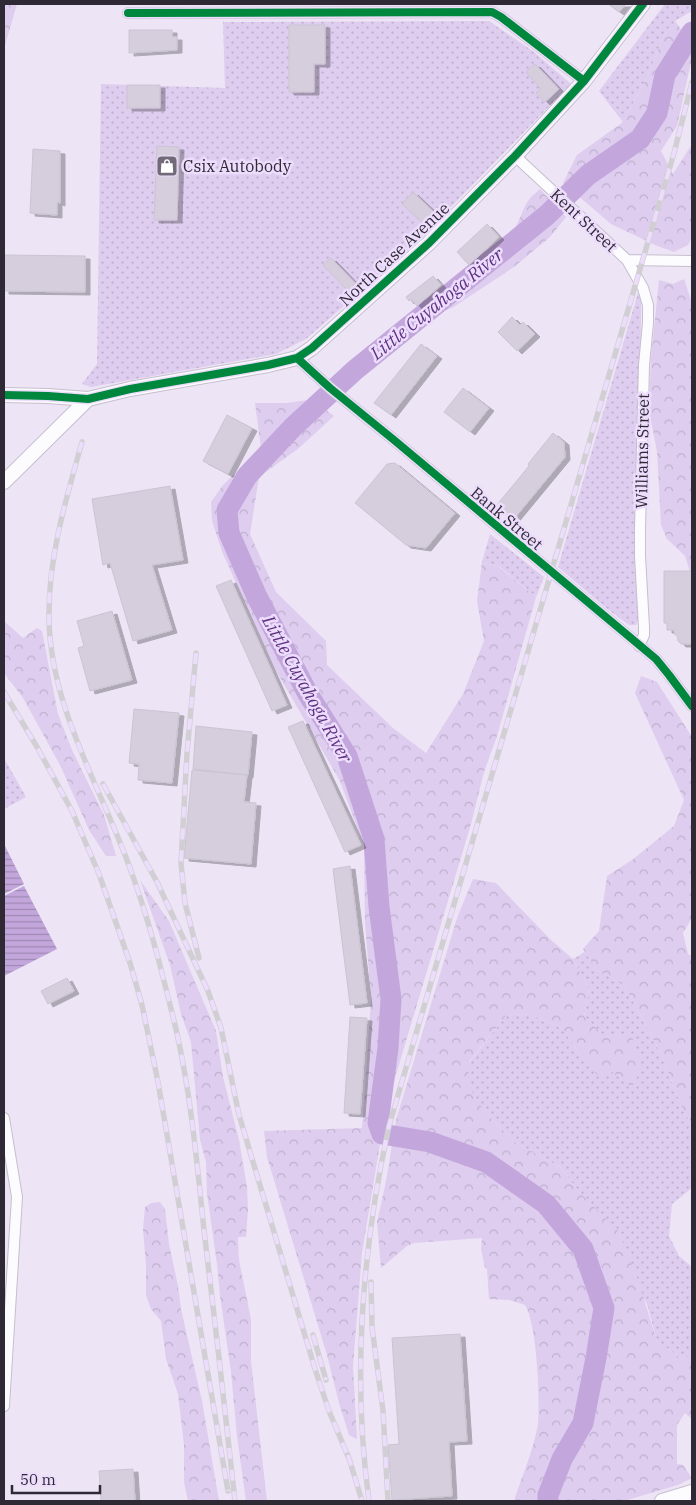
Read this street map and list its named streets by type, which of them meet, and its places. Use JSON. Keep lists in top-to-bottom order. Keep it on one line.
{"streets":{"street":["Kent Street","North Case Avenue","Williams Street","Bank Street"]},"crossings":[["Kent Street","North Case Avenue"],["Kent Street","Williams Street"],["North Case Avenue","Bank Street"],["Williams Street","Bank Street"]],"water":["Little Cuyahoga River"],"places":{"shop":["Csix Autobody"]},"scale_bar":"50 m"}
